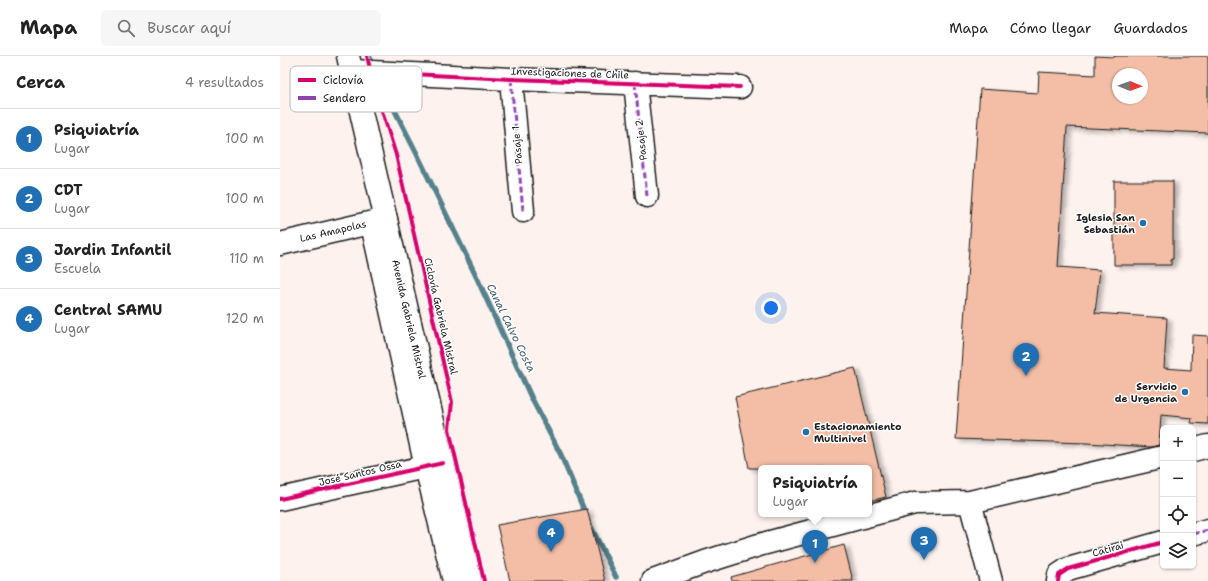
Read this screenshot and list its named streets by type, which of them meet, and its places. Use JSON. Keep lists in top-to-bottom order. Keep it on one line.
{"streets":{"street":["Investigaciones de Chile","Pasaje 2","Pasaje 1","Las Amapolas","Avenida Gabriela Mistral","José Santos Ossa","Catirai"],"cycle path":["Ciclovía Gabriela Mistral"]},"crossings":[["Investigaciones de Chile","Pasaje 2"],["Investigaciones de Chile","Pasaje 1"],["Las Amapolas","Avenida Gabriela Mistral"],["Avenida Gabriela Mistral","José Santos Ossa"]],"water":["Canal Calvo Costa"],"places":["Iglesia San Sebastián","Servicio de Urgencia","Estacionamiento Multinivel"],"legend":["Ciclovía","Sendero"],"north":"right","page":{"header":"Mapa","search":"Buscar aquí","nav":["Mapa","Cómo llegar","Guardados"],"heading":["Cerca","4 resultados"],"list":[{"mark":"1","name":"Psiquiatría","note":"Lugar","value":"100 m"},{"mark":"2","name":"CDT","note":"Lugar","value":"100 m"},{"mark":"3","name":"Jardin Infantil","note":"Escuela","value":"110 m"},{"mark":"4","name":"Central SAMU","note":"Lugar","value":"120 m"}],"pins":["2","4","3","1"],"map_buttons":["+","−"],"popup":["Psiquiatría","Lugar"]}}
